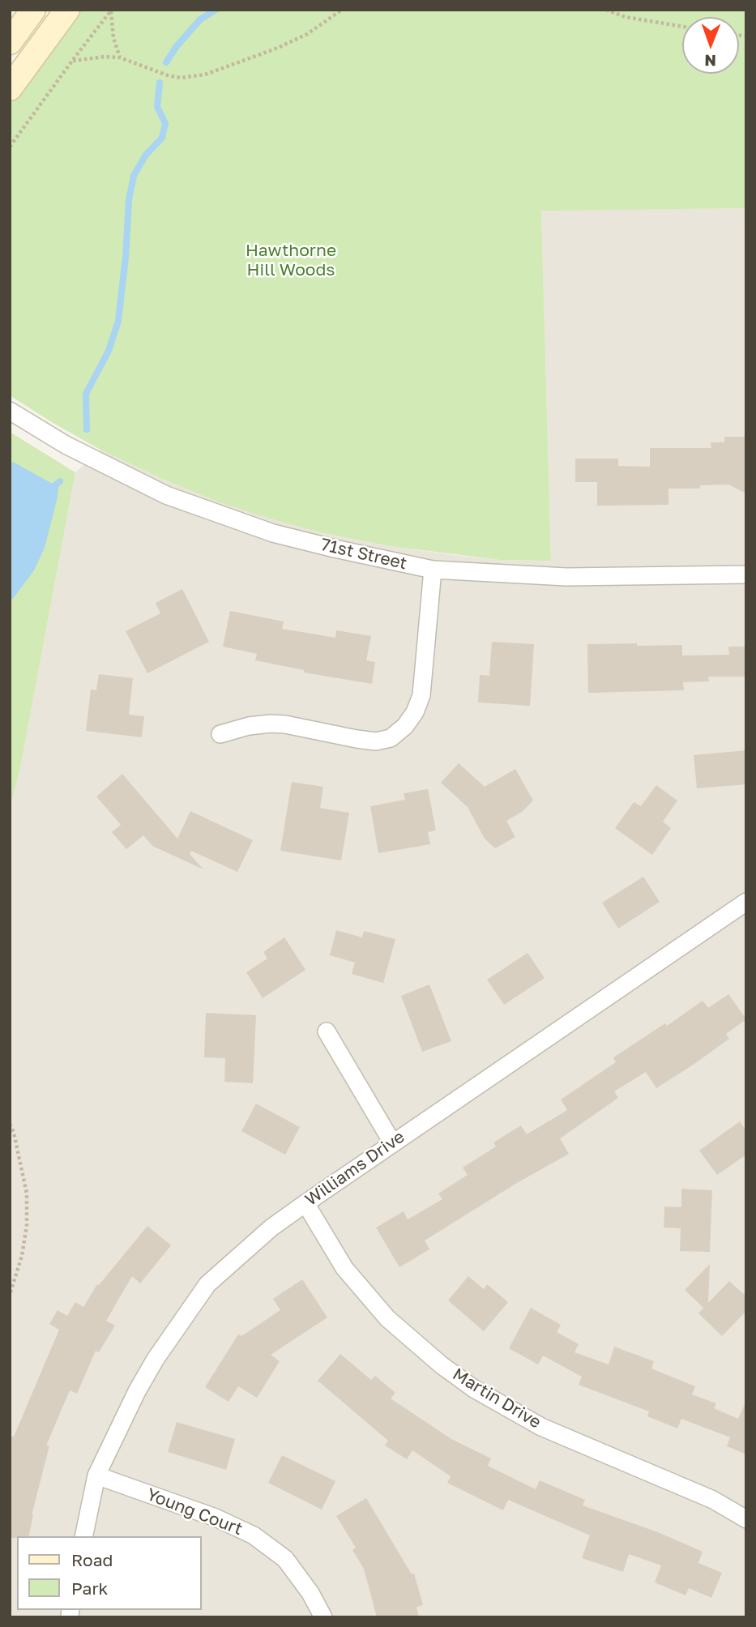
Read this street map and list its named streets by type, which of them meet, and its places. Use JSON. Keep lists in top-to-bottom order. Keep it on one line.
{"streets":{"street":["71st Street","Williams Drive","Martin Drive","Young Court"]},"crossings":[["Williams Drive","Martin Drive"],["Williams Drive","Young Court"]],"parks":["Hawthorne Hill Woods"],"legend":["Road","Park"],"north":"bottom"}
